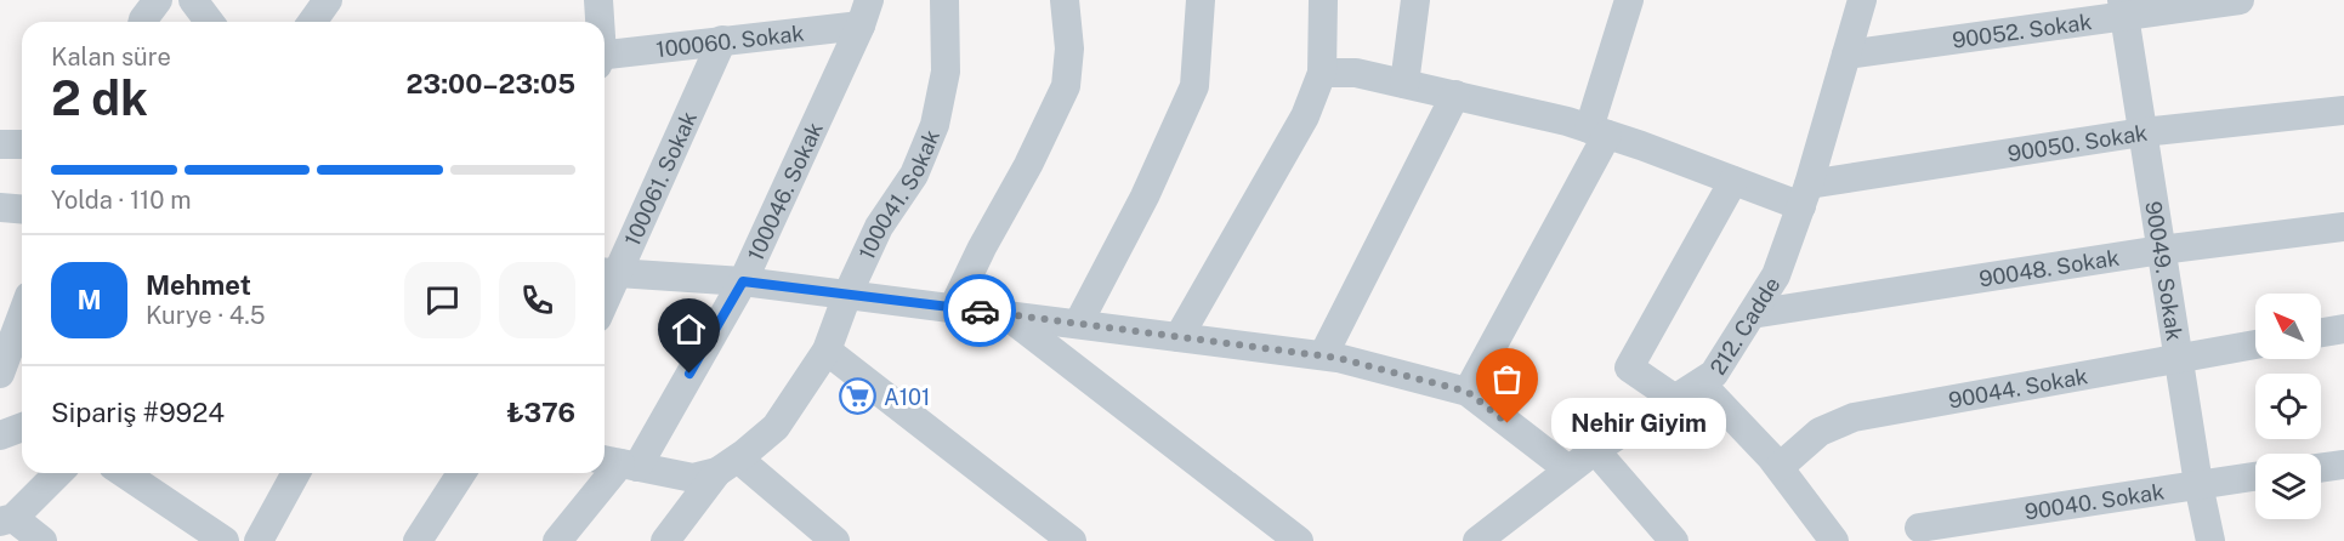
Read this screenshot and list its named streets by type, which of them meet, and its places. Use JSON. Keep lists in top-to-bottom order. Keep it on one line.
{"streets":{"street":["90052. Sokak","100060. Sokak","90050. Sokak","100061. Sokak","100046. Sokak","100041. Sokak","90048. Sokak","90049. Sokak","212. Cadde","90044. Sokak","90040. Sokak"]},"crossings":[["90052. Sokak","90049. Sokak"],["90052. Sokak","212. Cadde"],["100060. Sokak","100061. Sokak"],["100060. Sokak","100046. Sokak"],["90050. Sokak","90049. Sokak"],["90050. Sokak","212. Cadde"],["90048. Sokak","90049. Sokak"],["90048. Sokak","212. Cadde"],["90049. Sokak","90044. Sokak"],["90049. Sokak","90040. Sokak"]],"places":{"supermarket":["A101"],"other":["Nehir Giyim"]},"north":"top left","page":{"heading":["2 dk","Kalan süre","23:00–23:05"],"panel":["Mehmet","Kurye · 4.5","Sipariş #9924","₺376"],"bar":"Yolda · 110 m","round":"M","bubble":"Nehir Giyim"}}
